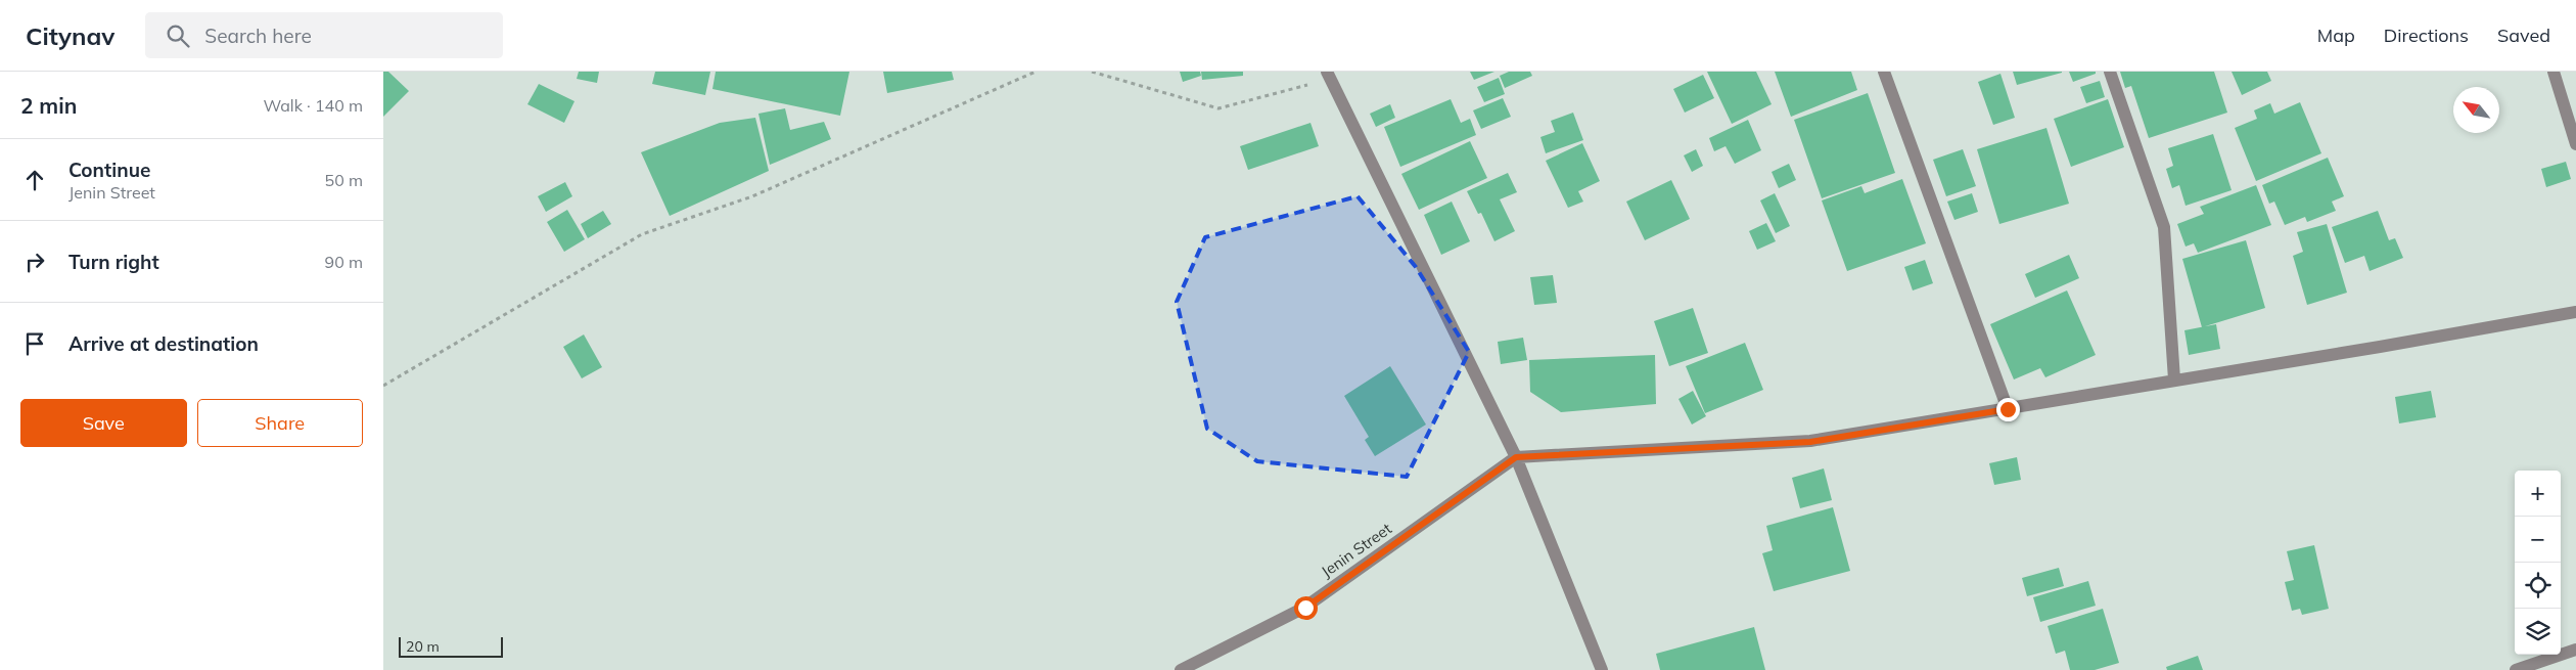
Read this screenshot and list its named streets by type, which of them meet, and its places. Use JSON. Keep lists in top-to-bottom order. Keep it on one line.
{"streets":{"street":["Jenin Street"]},"scale_bar":"20 m","north":"top left","page":{"header":"Citynav","search":"Search here","nav":["Map","Directions","Saved"],"heading":["2 min","Walk · 140 m"],"list":[["Continue","Jenin Street","50 m"],["Turn right","90 m"],"Arrive at destination"],"buttons":["Save","Share"],"map_buttons":["+","−"],"scale":"20 m"}}
